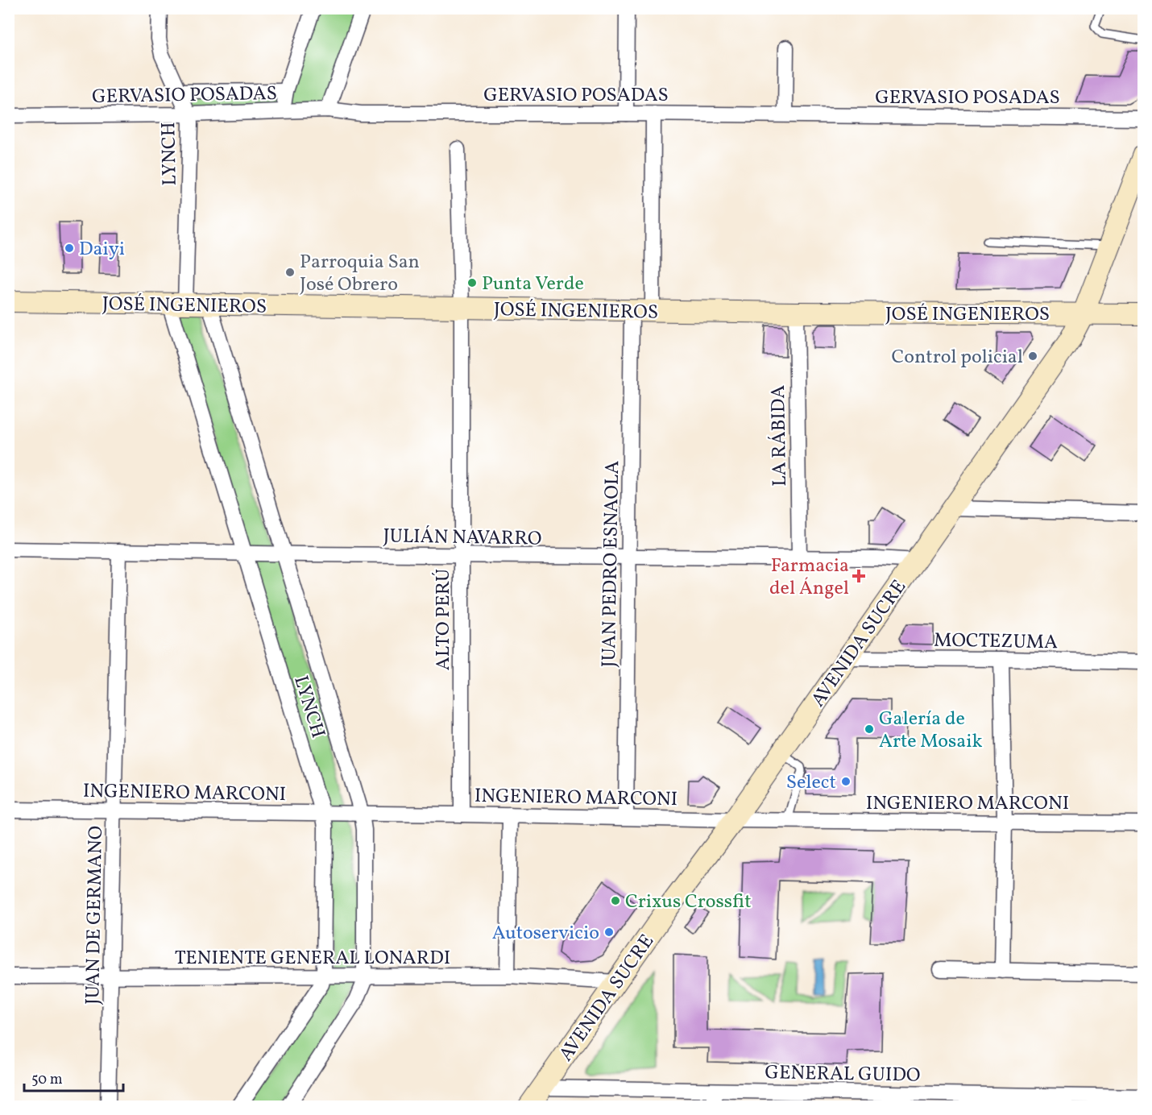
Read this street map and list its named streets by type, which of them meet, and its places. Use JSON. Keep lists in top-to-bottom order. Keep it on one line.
{"streets":{"main road":["JOSÉ INGENIEROS","AVENIDA SUCRE"],"street":["GERVASIO POSADAS","LYNCH","LA RÁBIDA","JULIÁN NAVARRO","JUAN PEDRO ESNAOLA","ALTO PERÚ","MOCTEZUMA","INGENIERO MARCONI","JUAN DE GERMANO","TENIENTE GENERAL LONARDI","GENERAL GUIDO"]},"crossings":[["GERVASIO POSADAS","LYNCH"],["LYNCH","JOSÉ INGENIEROS"],["LYNCH","JULIÁN NAVARRO"],["LYNCH","INGENIERO MARCONI"],["LYNCH","TENIENTE GENERAL LONARDI"],["JOSÉ INGENIEROS","LA RÁBIDA"],["JOSÉ INGENIEROS","JUAN PEDRO ESNAOLA"],["JOSÉ INGENIEROS","ALTO PERÚ"],["JOSÉ INGENIEROS","AVENIDA SUCRE"],["LA RÁBIDA","JULIÁN NAVARRO"],["JULIÁN NAVARRO","JUAN PEDRO ESNAOLA"],["JULIÁN NAVARRO","ALTO PERÚ"],["JULIÁN NAVARRO","AVENIDA SUCRE"],["JULIÁN NAVARRO","JUAN DE GERMANO"],["JUAN PEDRO ESNAOLA","INGENIERO MARCONI"],["ALTO PERÚ","INGENIERO MARCONI"],["MOCTEZUMA","AVENIDA SUCRE"],["AVENIDA SUCRE","INGENIERO MARCONI"],["AVENIDA SUCRE","TENIENTE GENERAL LONARDI"],["AVENIDA SUCRE","GENERAL GUIDO"],["INGENIERO MARCONI","JUAN DE GERMANO"],["JUAN DE GERMANO","TENIENTE GENERAL LONARDI"]],"places":{"other":["Daiyi","Parroquia San José Obrero","Punta Verde","Control policial","Galería de Arte Mosaik","Select","Crixus Crossfit","Autoservicio"],"health":["Farmacia del Ángel"]},"scale_bar":"50 m"}
